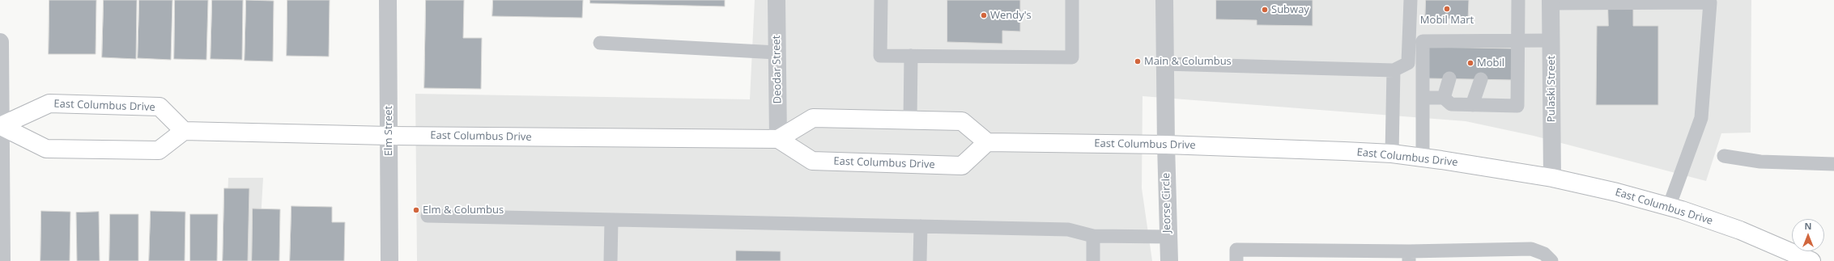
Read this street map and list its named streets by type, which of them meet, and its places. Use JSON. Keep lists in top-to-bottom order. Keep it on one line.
{"streets":{"main road":["East Columbus Drive"],"street":["Deodar Street","Pulaski Street","Elm Street","Jeorse Circle"]},"crossings":[["Deodar Street","East Columbus Drive"],["Pulaski Street","East Columbus Drive"],["East Columbus Drive","Elm Street"],["East Columbus Drive","Jeorse Circle"]],"places":["Mobil Mart","Subway","Wendy's","Main & Columbus","Mobil","Elm & Columbus"],"north":"top"}
